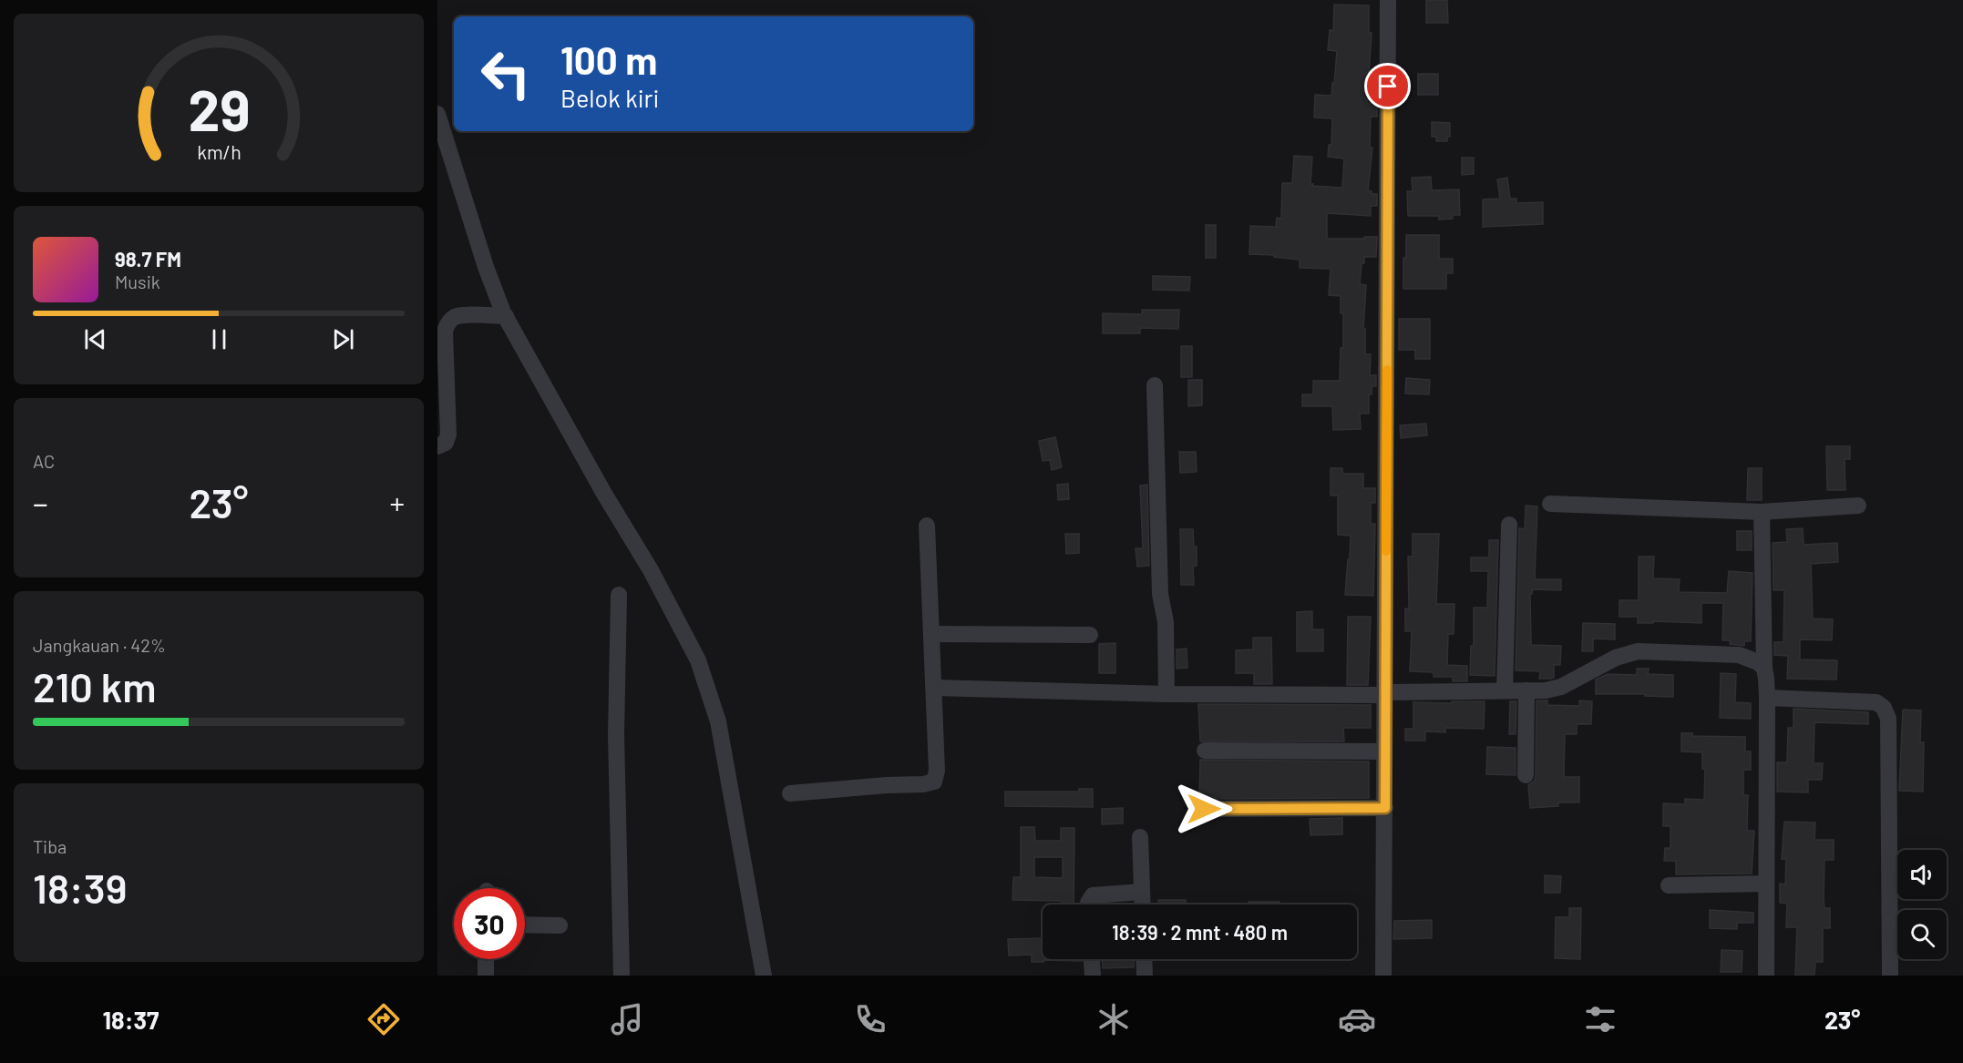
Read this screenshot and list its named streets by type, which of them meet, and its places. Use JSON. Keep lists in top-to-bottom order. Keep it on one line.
{"page":{"turn":["100 m","Belok kiri"],"song":["98.7 FM","Musik"],"tile":["AC",["Jangkauan · 42%","210 km"],["Tiba","18:39"]],"heat":["−","23°","+"],"limit":"30","trip":"18:39 · 2 mnt · 480 m","tabs":["18:37","23°"],"gauge":["29","km/h"]}}
